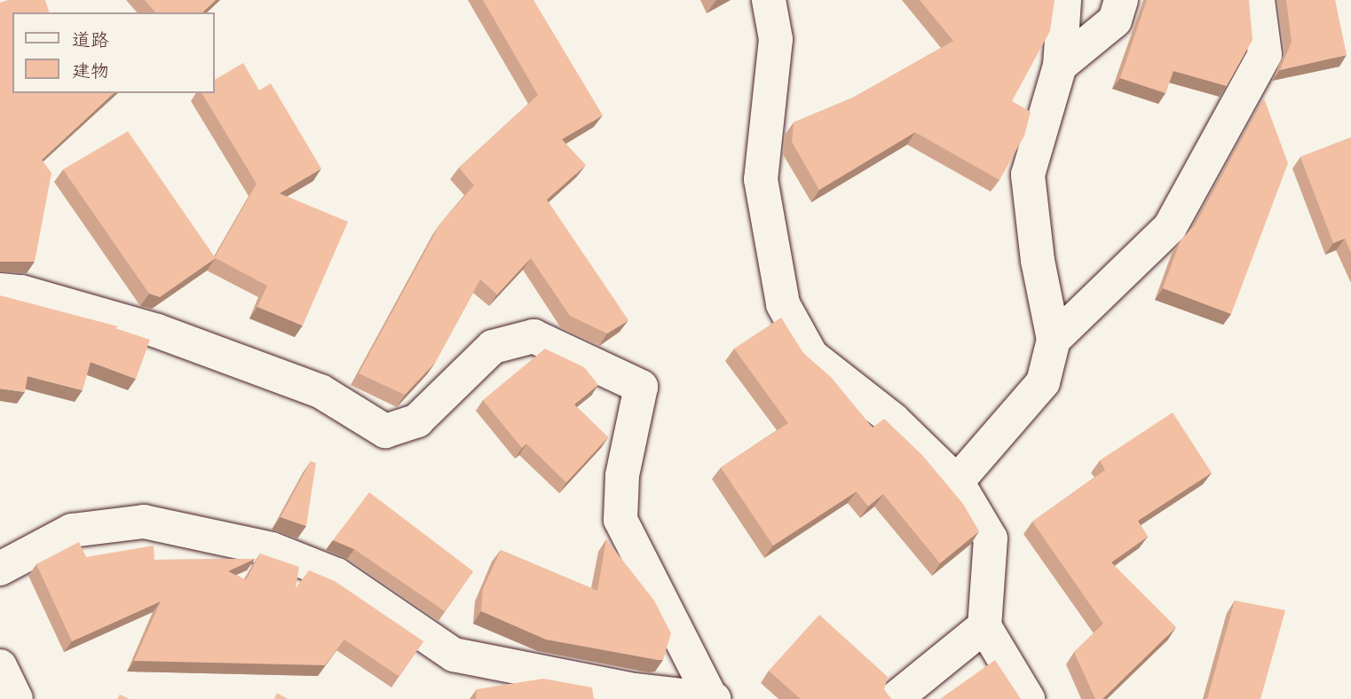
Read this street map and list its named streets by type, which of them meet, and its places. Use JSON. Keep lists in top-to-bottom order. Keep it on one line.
{"legend":["道路","建物"]}
